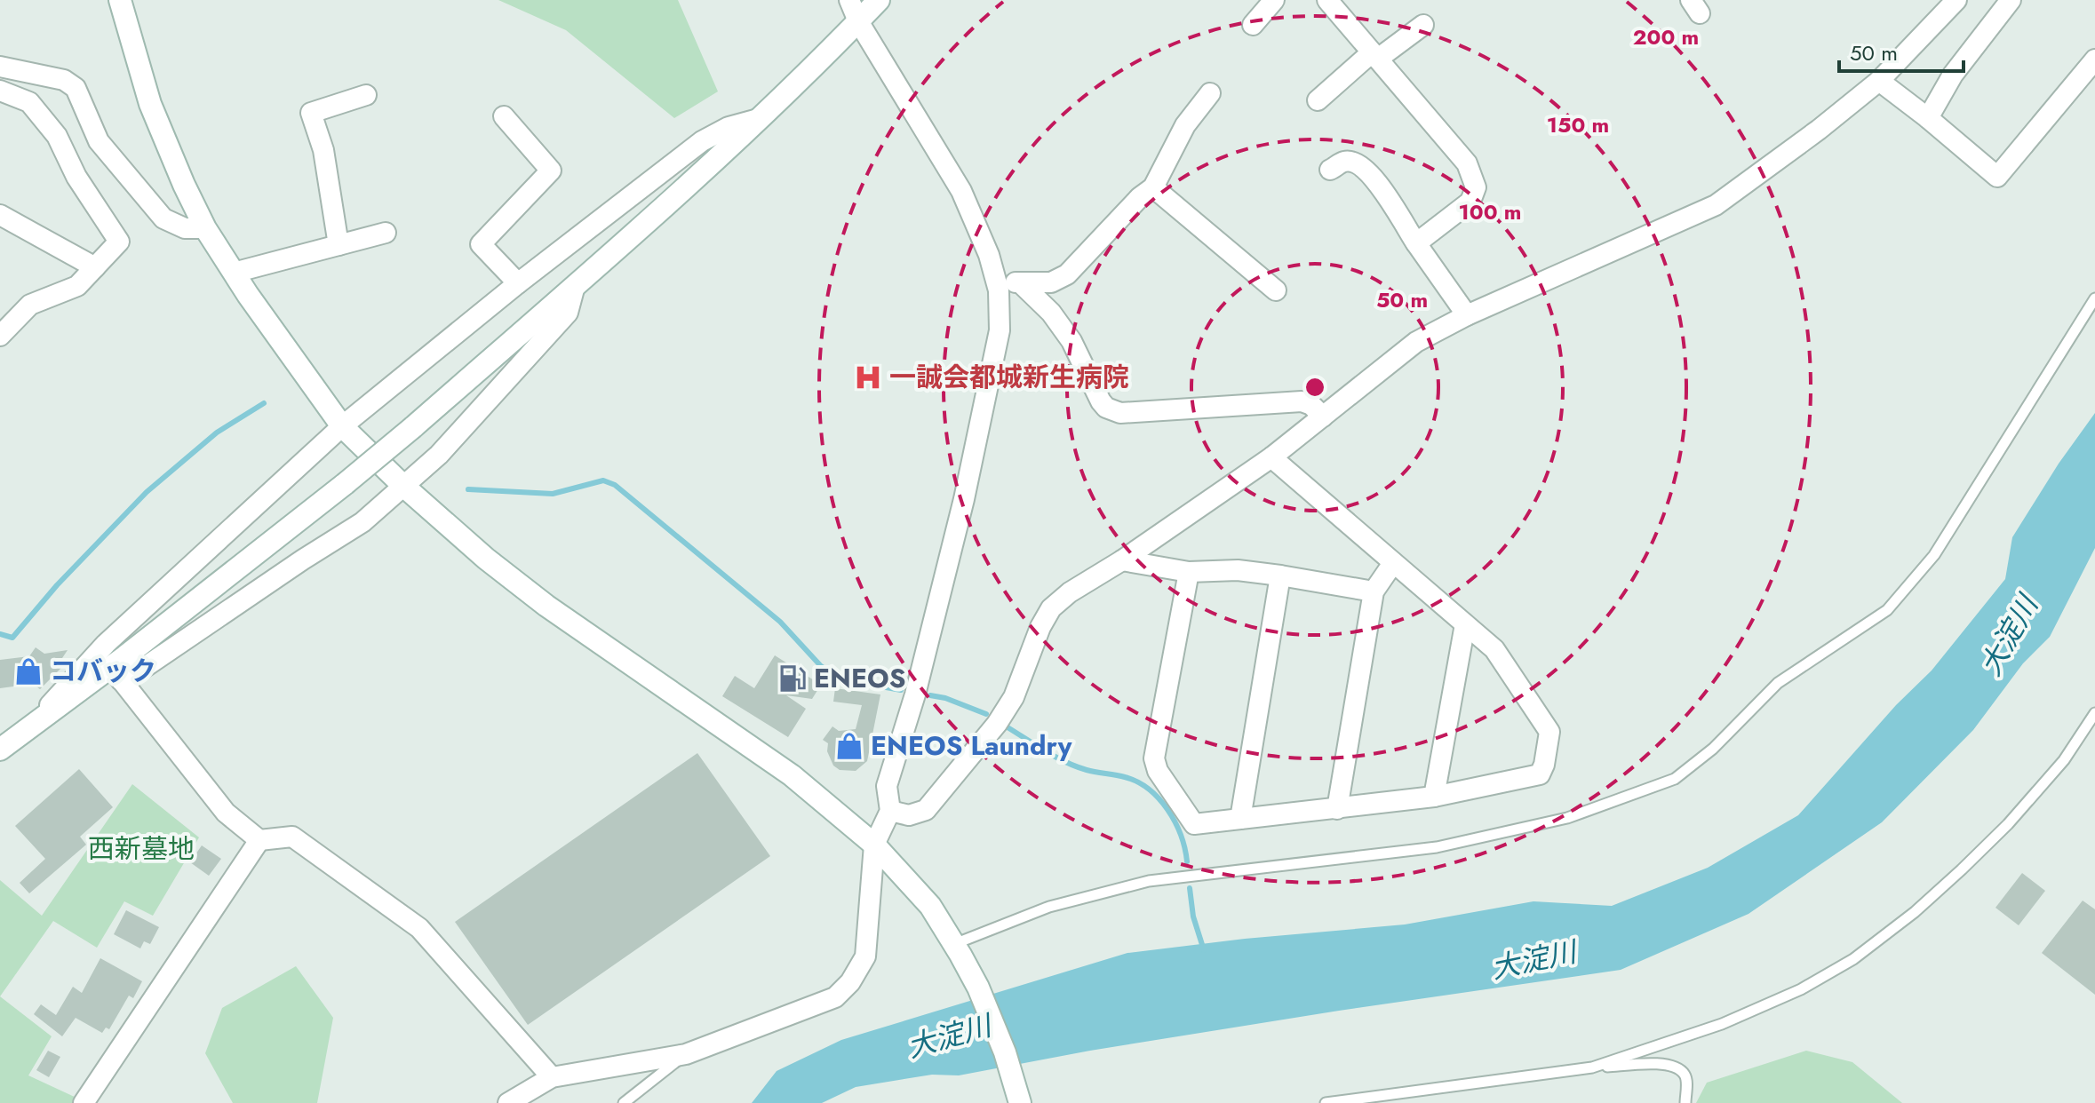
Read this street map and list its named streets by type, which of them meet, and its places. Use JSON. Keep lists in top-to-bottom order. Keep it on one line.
{"water":["大淀川"],"parks":["西新墓地"],"places":{"hospital":["一誠会都城新生病院"],"shop":["コバック","ENEOS Laundry"],"fuel station":["ENEOS"]},"scale_bar":"50 m","rings":["200 m","150 m","100 m","50 m"]}
